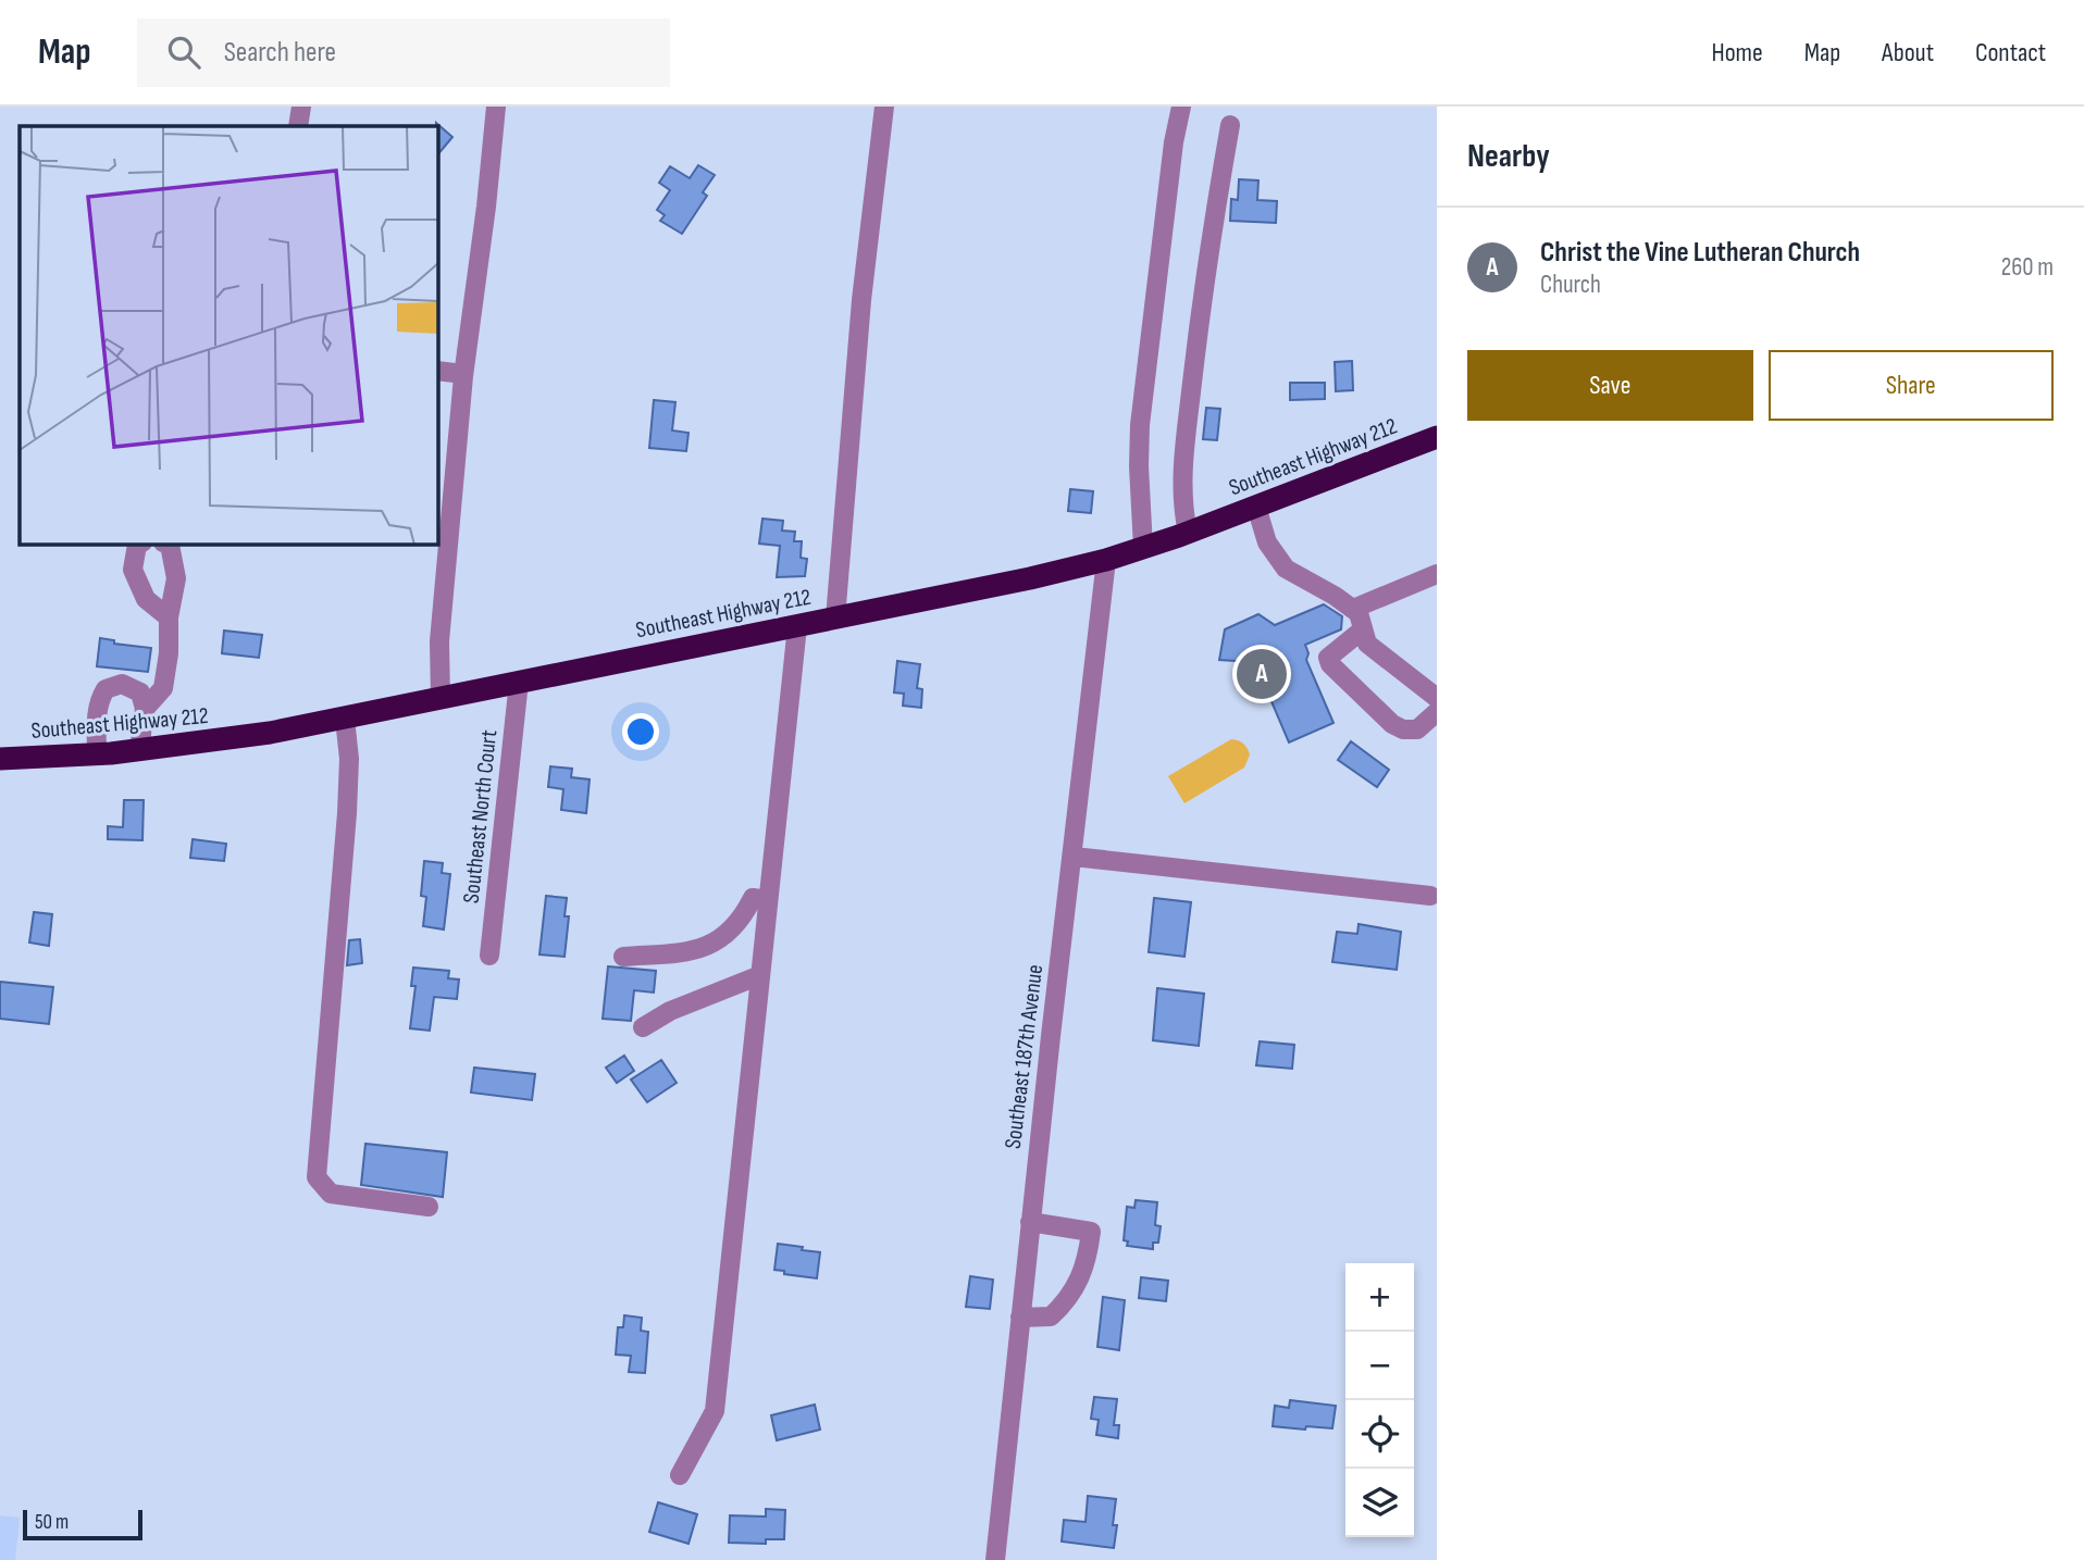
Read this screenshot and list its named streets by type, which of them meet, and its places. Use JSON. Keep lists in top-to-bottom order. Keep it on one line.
{"streets":{"highway":["Southeast Highway 212"],"street":["Southeast North Court","Southeast 187th Avenue"]},"crossings":[["Southeast Highway 212","Southeast North Court"],["Southeast Highway 212","Southeast 187th Avenue"]],"scale_bar":"50 m","page":{"header":"Map","search":"Search here","nav":["Home","Map","About","Contact"],"heading":"Nearby","list":[{"mark":"A","name":"Christ the Vine Lutheran Church","note":"Church","value":"260 m"}],"buttons":["Save","Share"],"pins":"A","map_buttons":["+","−"],"scale":"50 m"}}
